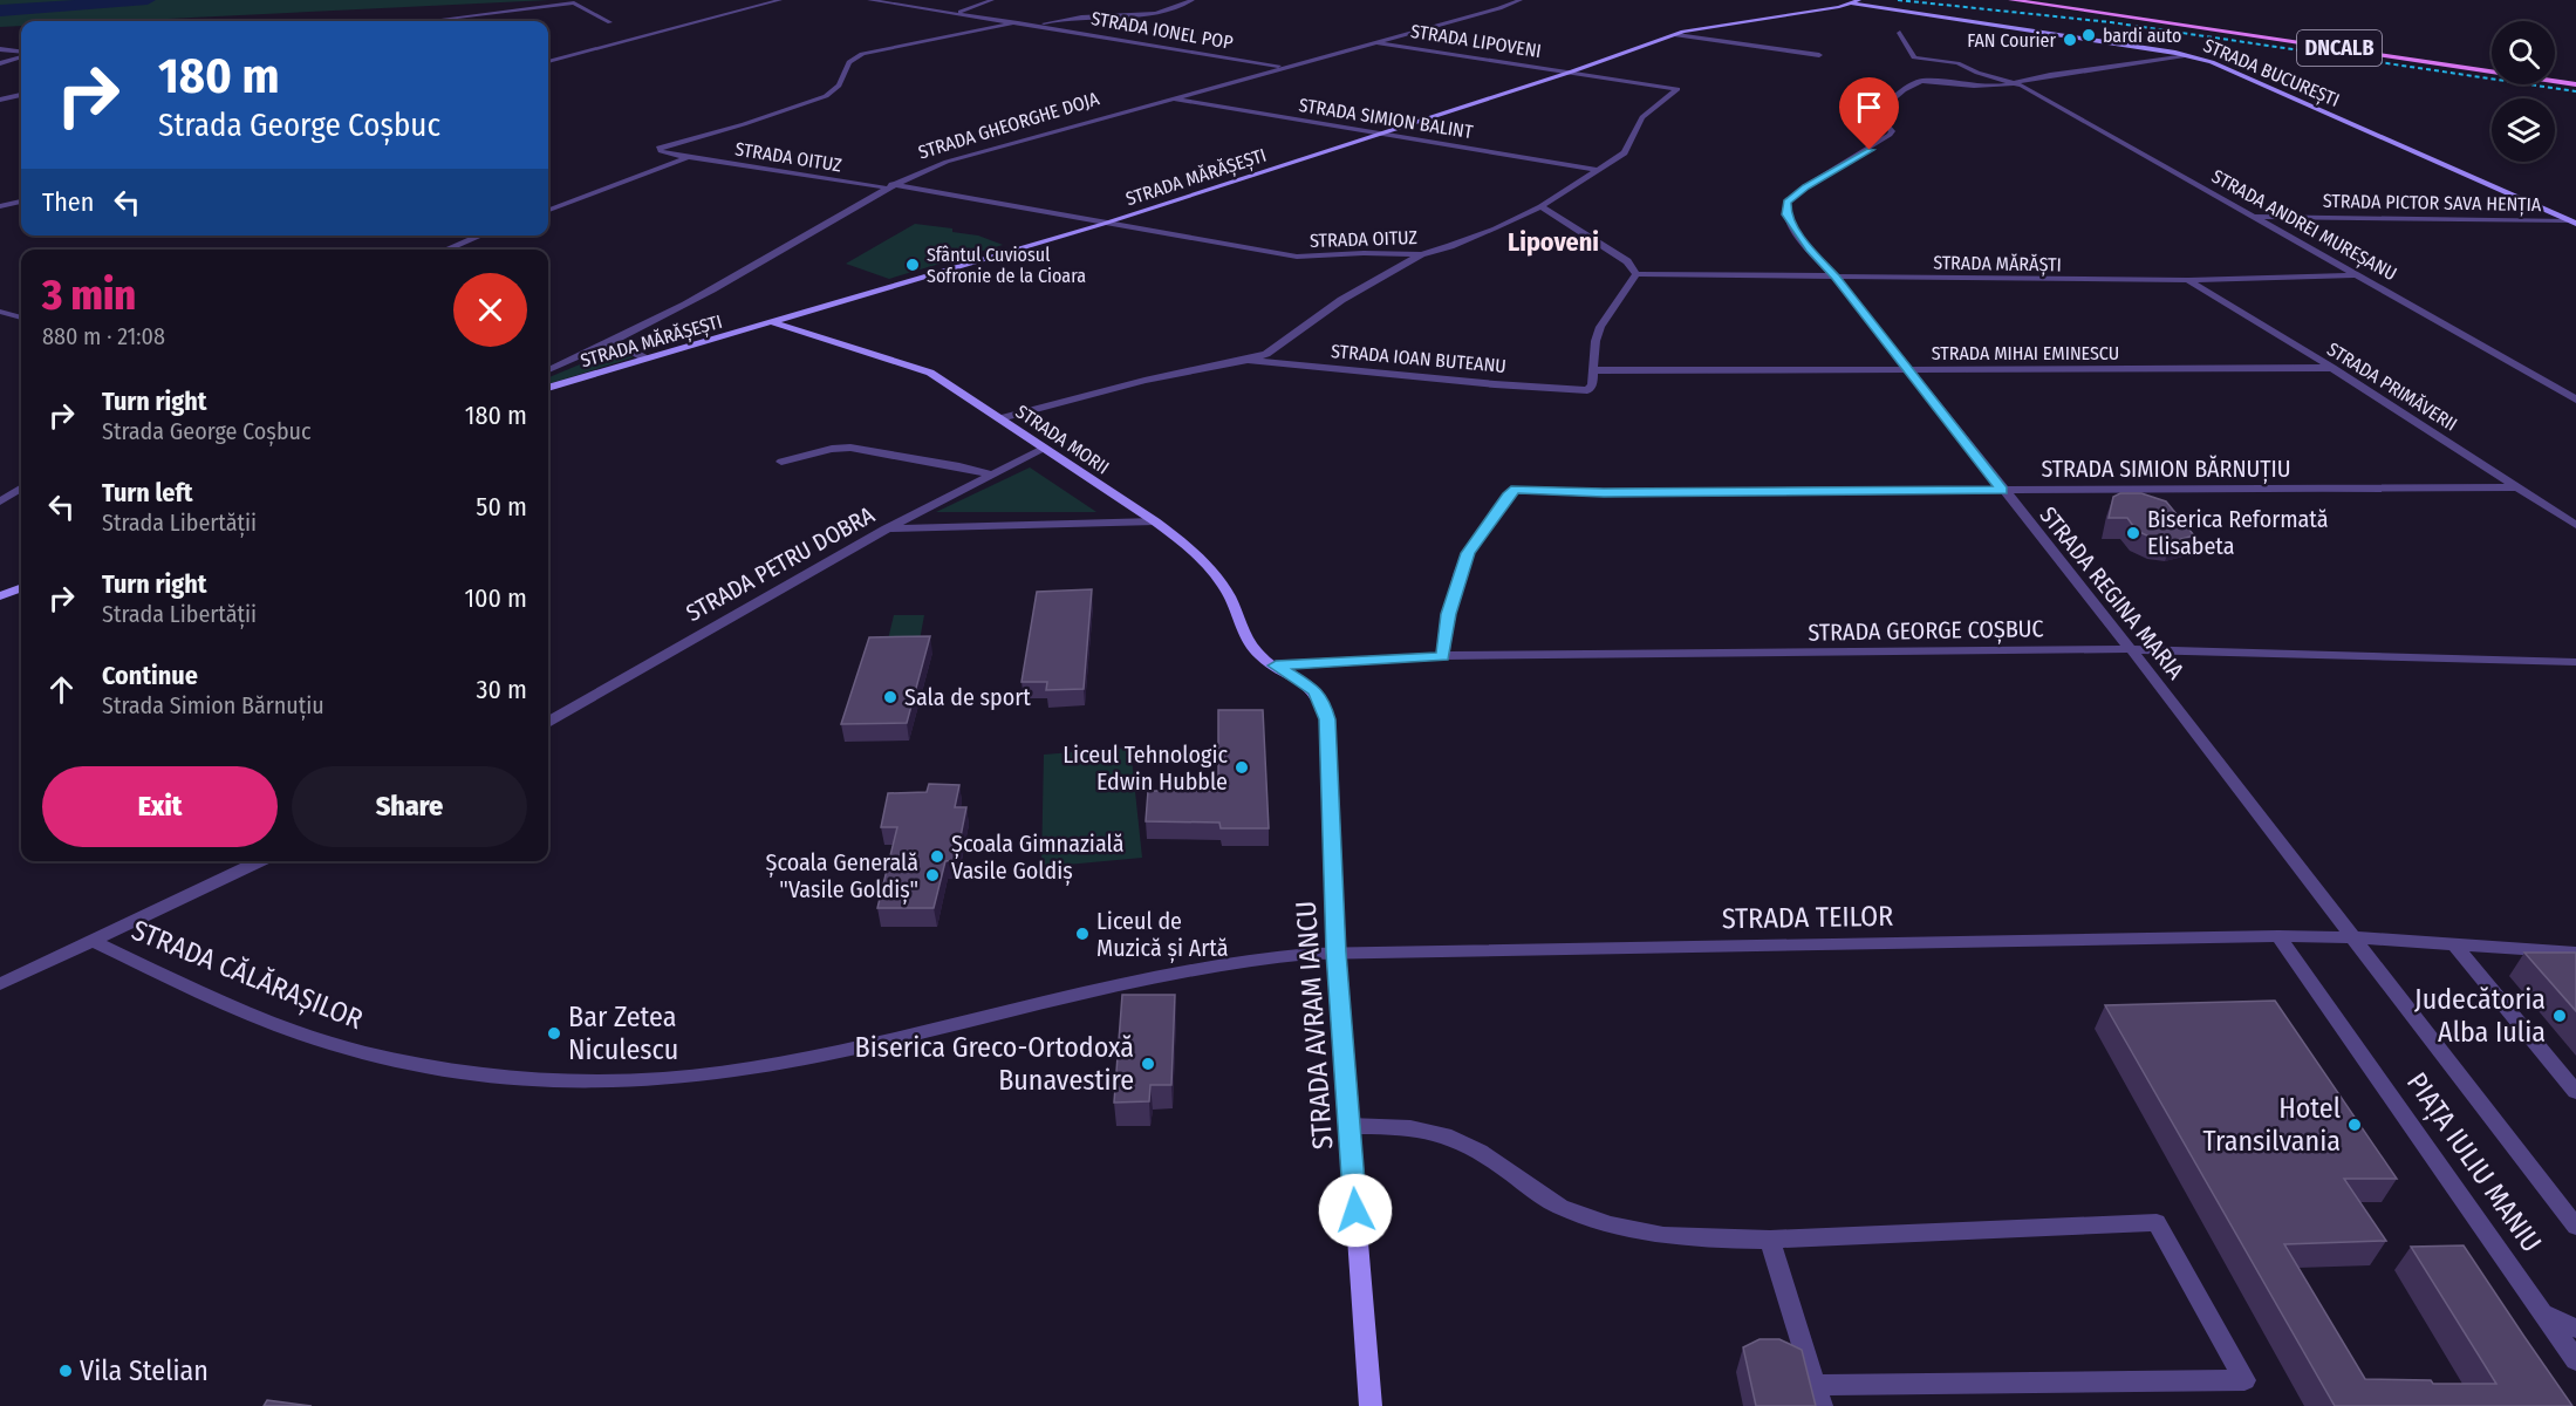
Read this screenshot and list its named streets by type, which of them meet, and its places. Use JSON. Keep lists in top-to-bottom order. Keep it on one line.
{"streets":{"main road":["DNCALB"],"street":["STRADA IONEL POP","STRADA LIPOVENI","STRADA BUCUREȘTI","STRADA SIMION BALINT","STRADA GHEORGHE DOJA","STRADA OITUZ","STRADA MĂRĂȘEȘTI","STRADA PICTOR SAVA HENȚIA","STRADA ANDREI MUREȘANU","STRADA MĂRĂȘTI","STRADA MIHAI EMINESCU","STRADA IOAN BUTEANU","STRADA PRIMĂVERII","STRADA MORII","STRADA SIMION BĂRNUȚIU","STRADA PETRU DOBRA","STRADA REGINA MARIA","STRADA GEORGE COȘBUC","STRADA TEILOR","STRADA CĂLĂRAȘILOR","STRADA AVRAM IANCU","PIAȚA IULIU MANIU"]},"crossings":[["STRADA IONEL POP","STRADA GHEORGHE DOJA"],["STRADA IONEL POP","STRADA OITUZ"],["STRADA LIPOVENI","STRADA GHEORGHE DOJA"],["STRADA LIPOVENI","STRADA OITUZ"],["STRADA LIPOVENI","STRADA MĂRĂȘEȘTI"],["STRADA BUCUREȘTI","STRADA MĂRĂȘEȘTI"],["STRADA BUCUREȘTI","STRADA PICTOR SAVA HENȚIA"],["STRADA BUCUREȘTI","STRADA ANDREI MUREȘANU"],["STRADA SIMION BALINT","STRADA GHEORGHE DOJA"],["STRADA SIMION BALINT","STRADA OITUZ"],["STRADA SIMION BALINT","STRADA MĂRĂȘEȘTI"],["STRADA GHEORGHE DOJA","STRADA OITUZ"],["STRADA OITUZ","STRADA MĂRĂȘEȘTI"],["STRADA OITUZ","STRADA IOAN BUTEANU"],["STRADA MĂRĂȘEȘTI","STRADA MORII"],["STRADA PICTOR SAVA HENȚIA","STRADA ANDREI MUREȘANU"],["STRADA ANDREI MUREȘANU","STRADA MĂRĂȘTI"],["STRADA ANDREI MUREȘANU","STRADA REGINA MARIA"],["STRADA MĂRĂȘTI","STRADA PRIMĂVERII"],["STRADA MĂRĂȘTI","STRADA REGINA MARIA"],["STRADA MIHAI EMINESCU","STRADA IOAN BUTEANU"],["STRADA MIHAI EMINESCU","STRADA PRIMĂVERII"],["STRADA MIHAI EMINESCU","STRADA REGINA MARIA"],["STRADA IOAN BUTEANU","STRADA MORII"],["STRADA PRIMĂVERII","STRADA SIMION BĂRNUȚIU"],["STRADA MORII","STRADA PETRU DOBRA"],["STRADA MORII","STRADA GEORGE COȘBUC"],["STRADA MORII","STRADA AVRAM IANCU"],["STRADA SIMION BĂRNUȚIU","STRADA REGINA MARIA"],["STRADA SIMION BĂRNUȚIU","STRADA GEORGE COȘBUC"],["STRADA REGINA MARIA","STRADA GEORGE COȘBUC"],["STRADA REGINA MARIA","PIAȚA IULIU MANIU"],["STRADA GEORGE COȘBUC","STRADA AVRAM IANCU"],["STRADA TEILOR","STRADA CĂLĂRAȘILOR"],["STRADA TEILOR","STRADA AVRAM IANCU"],["STRADA TEILOR","PIAȚA IULIU MANIU"],["STRADA CĂLĂRAȘILOR","STRADA AVRAM IANCU"]],"districts":["Lipoveni"],"places":["bardi auto","FAN Courier","Sfântul Cuviosul Sofronie de la Cioara","Biserica Reformată Elisabeta","Sala de sport","Liceul Tehnologic Edwin Hubble","Școala Gimnazială Vasile Goldiș","Școala Generală \"Vasile Goldiș\"","Liceul de Muzică și Artă","Judecătoria Alba Iulia","Bar Zetea Niculescu","Biserica Greco-Ortodoxă Bunavestire","Hotel Transilvania","Vila Stelian"],"page":{"turn":["180 m","Strada George Coșbuc"],"then":"Then","heading":["3 min","880 m · 21:08"],"list":[{"name":"Turn right","note":"Strada George Coșbuc","value":"180 m"},{"name":"Turn left","note":"Strada Libertății","value":"50 m"},{"name":"Turn right","note":"Strada Libertății","value":"100 m"},{"name":"Continue","note":"Strada Simion Bărnuțiu","value":"30 m"}],"buttons":["Exit","Share"]}}
